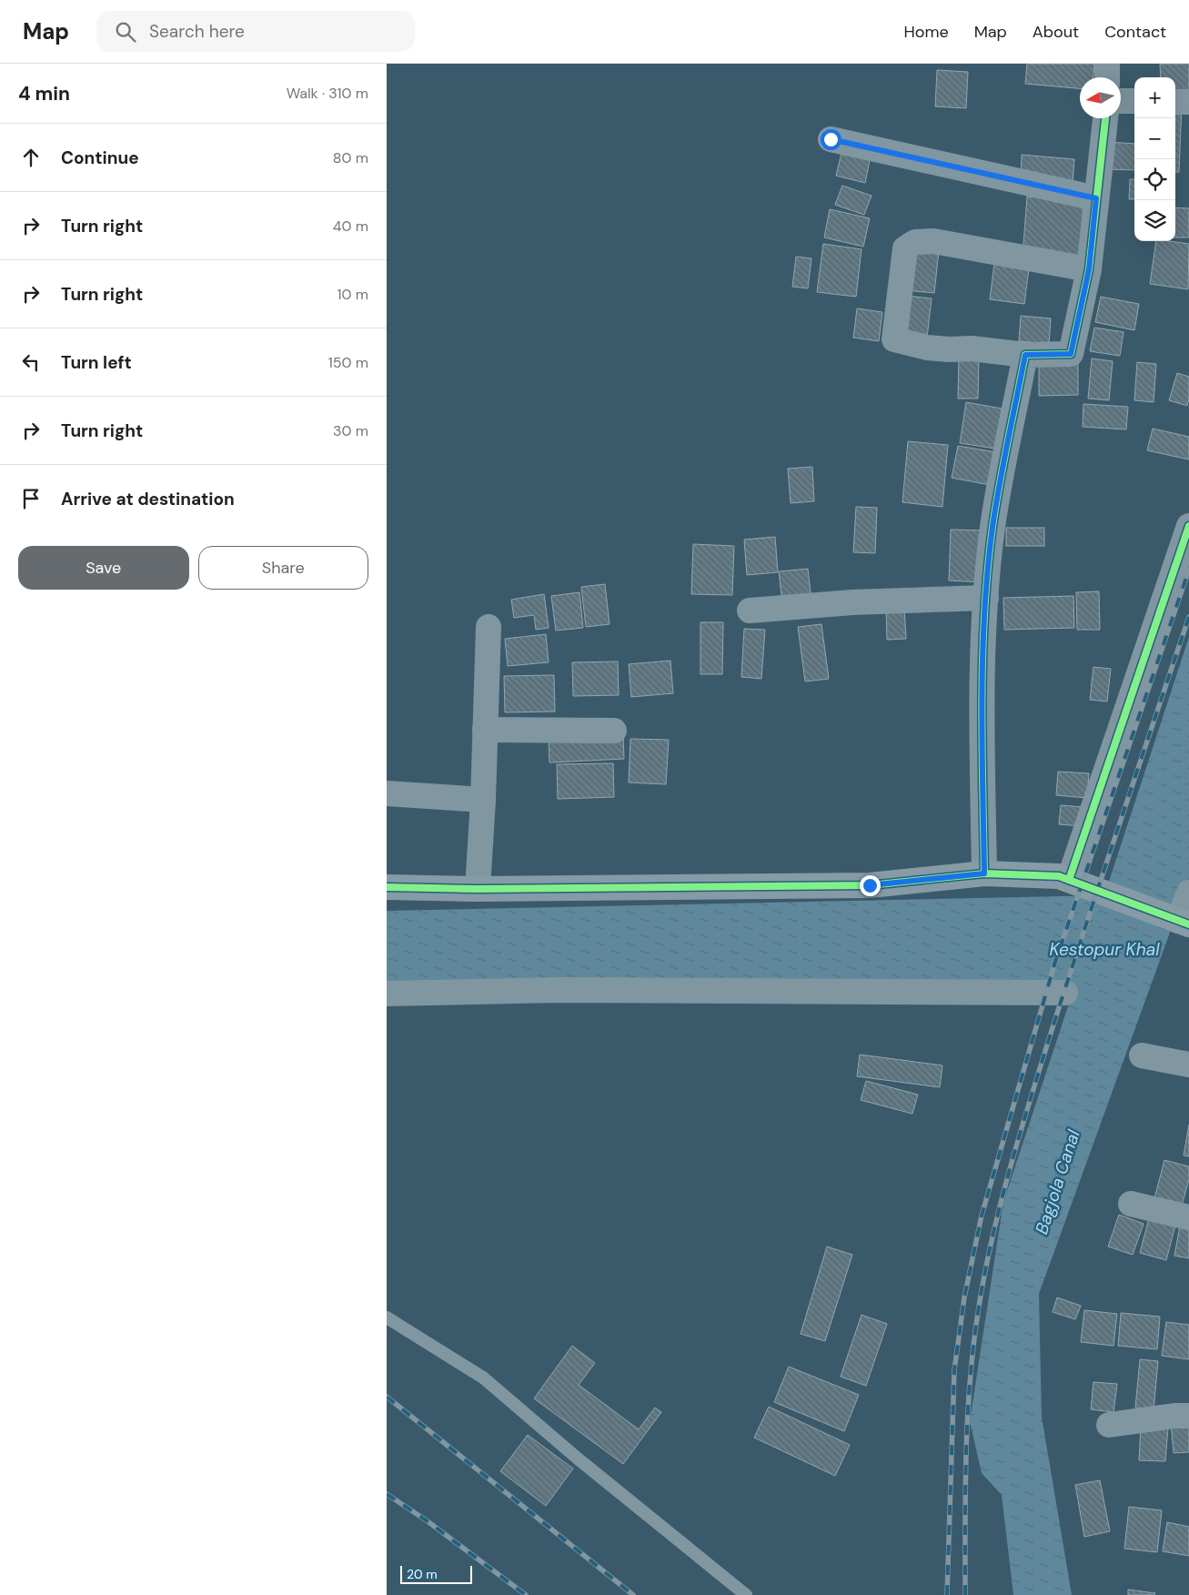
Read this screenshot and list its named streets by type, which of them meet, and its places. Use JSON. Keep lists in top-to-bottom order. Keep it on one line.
{"water":["Kestopur Khal","Bagjola Canal"],"scale_bar":"20 m","north":"left","page":{"header":"Map","search":"Search here","nav":["Home","Map","About","Contact"],"heading":["4 min","Walk · 310 m"],"map_buttons":["+","−"],"list":[["Continue","80 m"],["Turn right","40 m"],["Turn right","10 m"],["Turn left","150 m"],["Turn right","30 m"],"Arrive at destination"],"buttons":["Save","Share"],"scale":"20 m"}}
